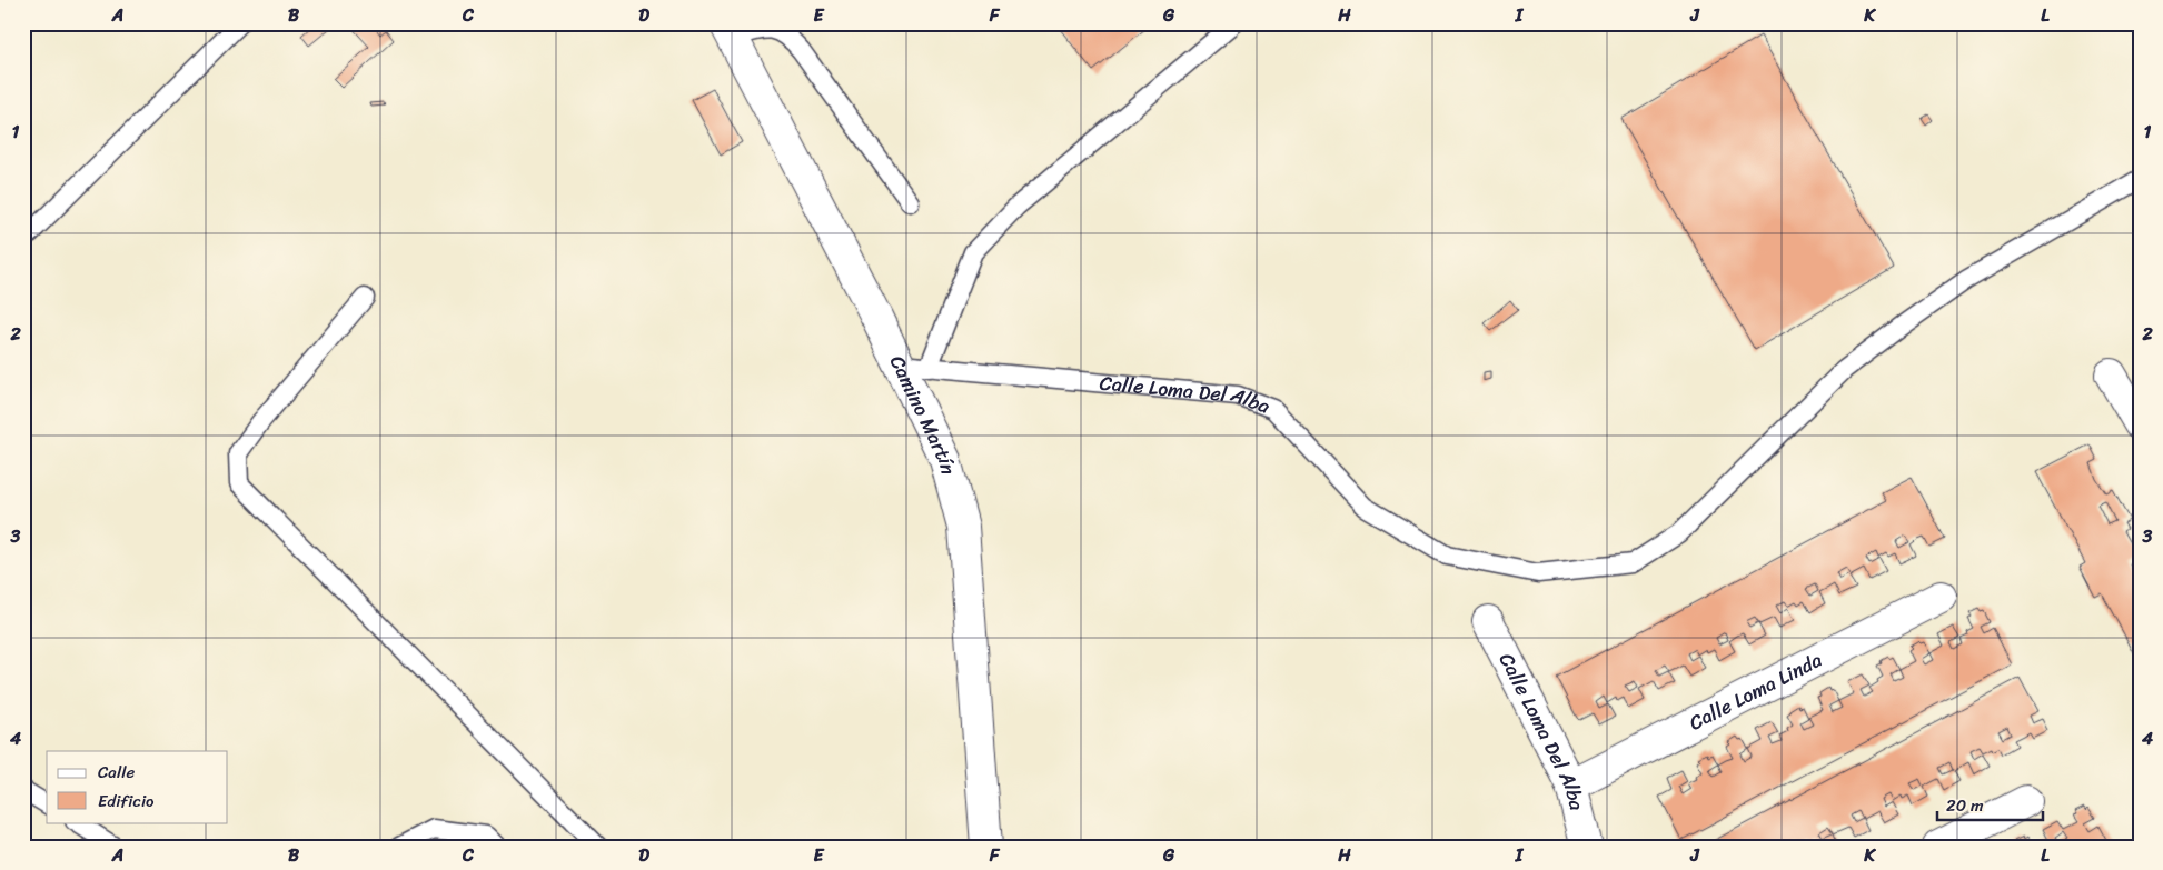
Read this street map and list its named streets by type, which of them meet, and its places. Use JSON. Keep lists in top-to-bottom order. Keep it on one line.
{"streets":{"street":["Calle Loma Del Alba","Camino Martín","Calle Loma Linda"]},"crossings":[["Calle Loma Del Alba","Camino Martín"],["Calle Loma Del Alba","Calle Loma Linda"]],"legend":["Calle","Edificio"],"scale_bar":"20 m","grid":{"columns":["A","B","C","D","E","F","G","H","I","J","K","L"],"rows":["1","2","3","4"]}}
